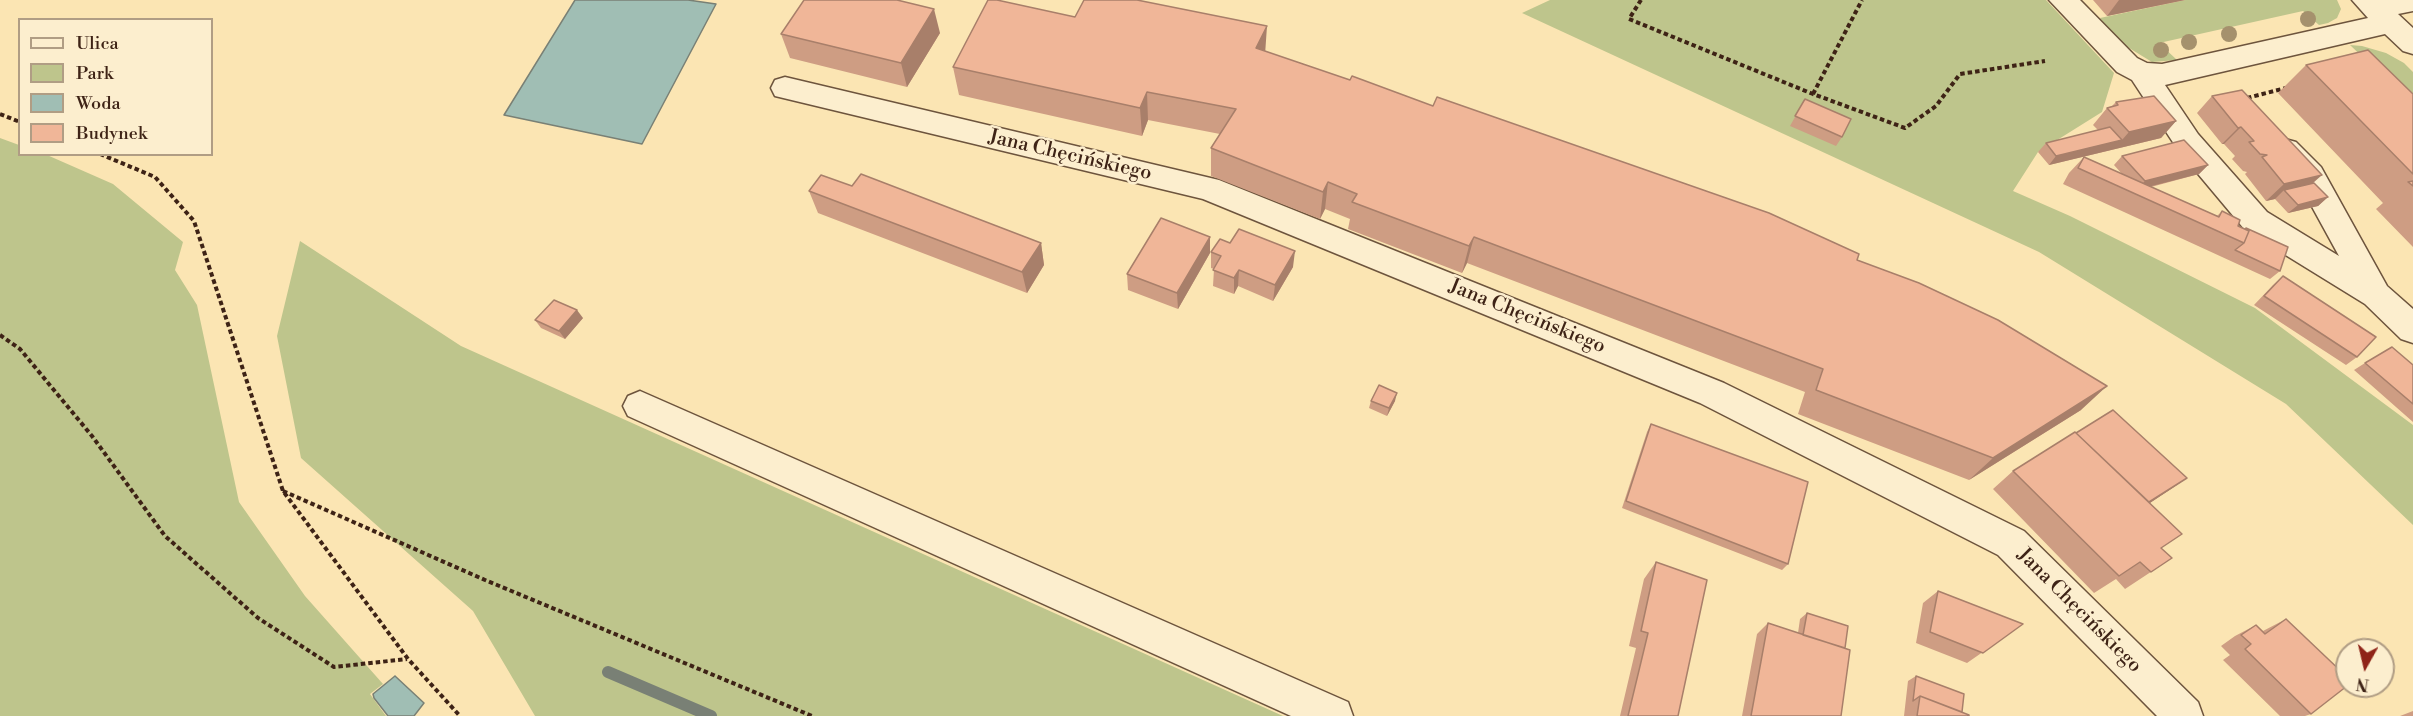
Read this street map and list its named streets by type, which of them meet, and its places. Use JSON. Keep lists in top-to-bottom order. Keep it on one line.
{"streets":{"street":["Jana Chęcińskiego"]},"legend":["Ulica","Park","Woda","Budynek"],"north":"bottom"}
